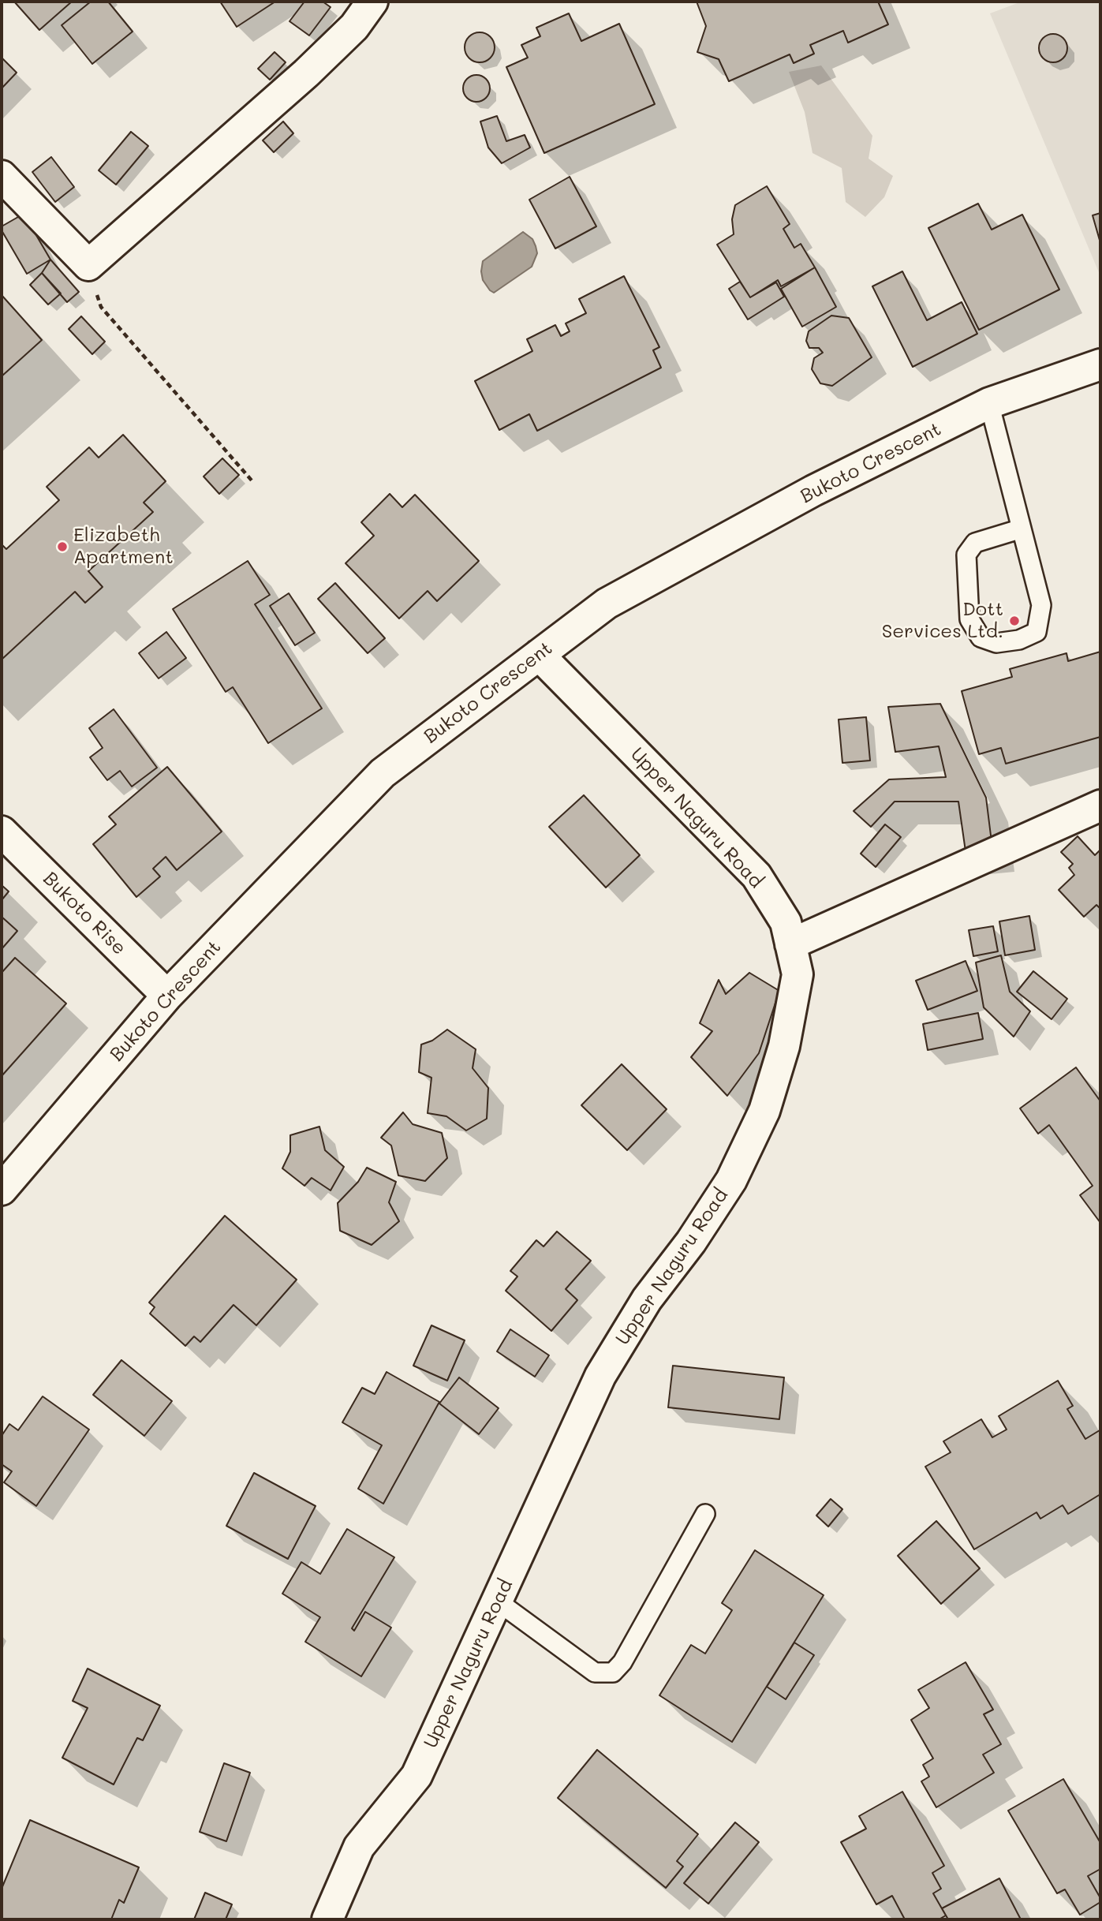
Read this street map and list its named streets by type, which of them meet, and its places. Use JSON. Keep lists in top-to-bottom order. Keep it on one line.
{"streets":{"street":["Bukoto Crescent","Upper Naguru Road","Bukoto Rise"]},"crossings":[["Bukoto Crescent","Upper Naguru Road"],["Bukoto Crescent","Bukoto Rise"]],"places":["Elizabeth Apartment","Dott Services Ltd."]}
